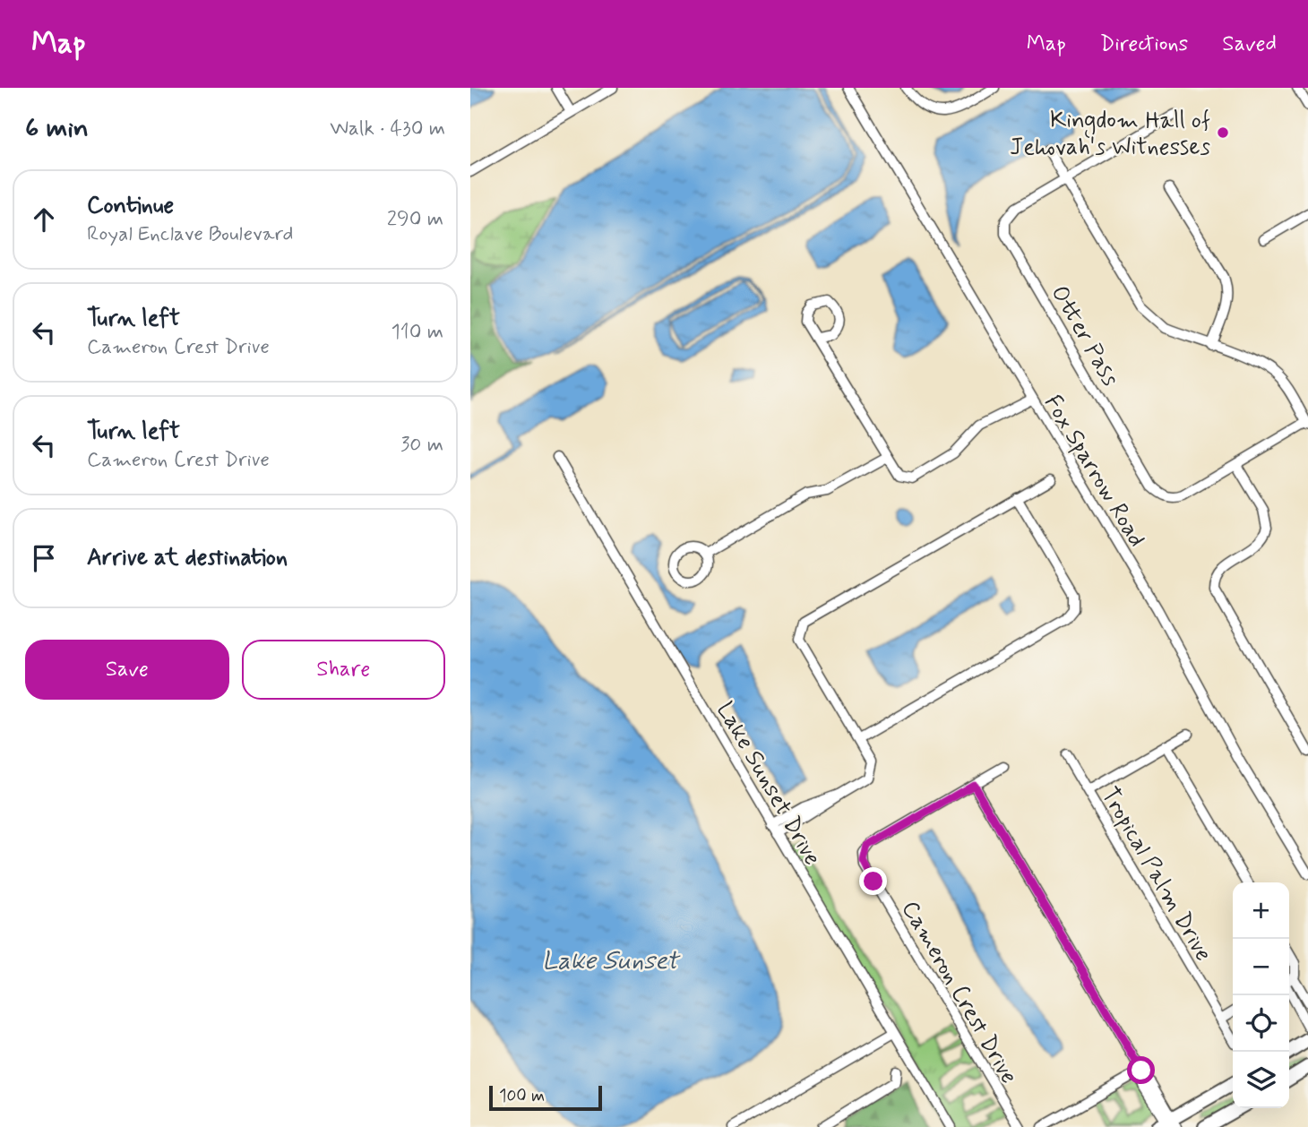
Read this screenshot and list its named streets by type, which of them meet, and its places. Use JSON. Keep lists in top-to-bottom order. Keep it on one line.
{"streets":{"street":["Otter Pass","Fox Sparrow Road","Lake Sunset Drive","Tropical Palm Drive","Cameron Crest Drive"]},"water":["Lake Sunset"],"places":["Kingdom Hall of Jehovah's Witnesses"],"scale_bar":"100 m","page":{"header":"Map","nav":["Map","Directions","Saved"],"heading":["6 min","Walk · 430 m"],"list":[["Continue","Royal Enclave Boulevard","290 m"],["Turn left","Cameron Crest Drive","110 m"],["Turn left","Cameron Crest Drive","30 m"],"Arrive at destination"],"buttons":["Save","Share"],"map_buttons":["+","−"],"scale":"100 m"}}
